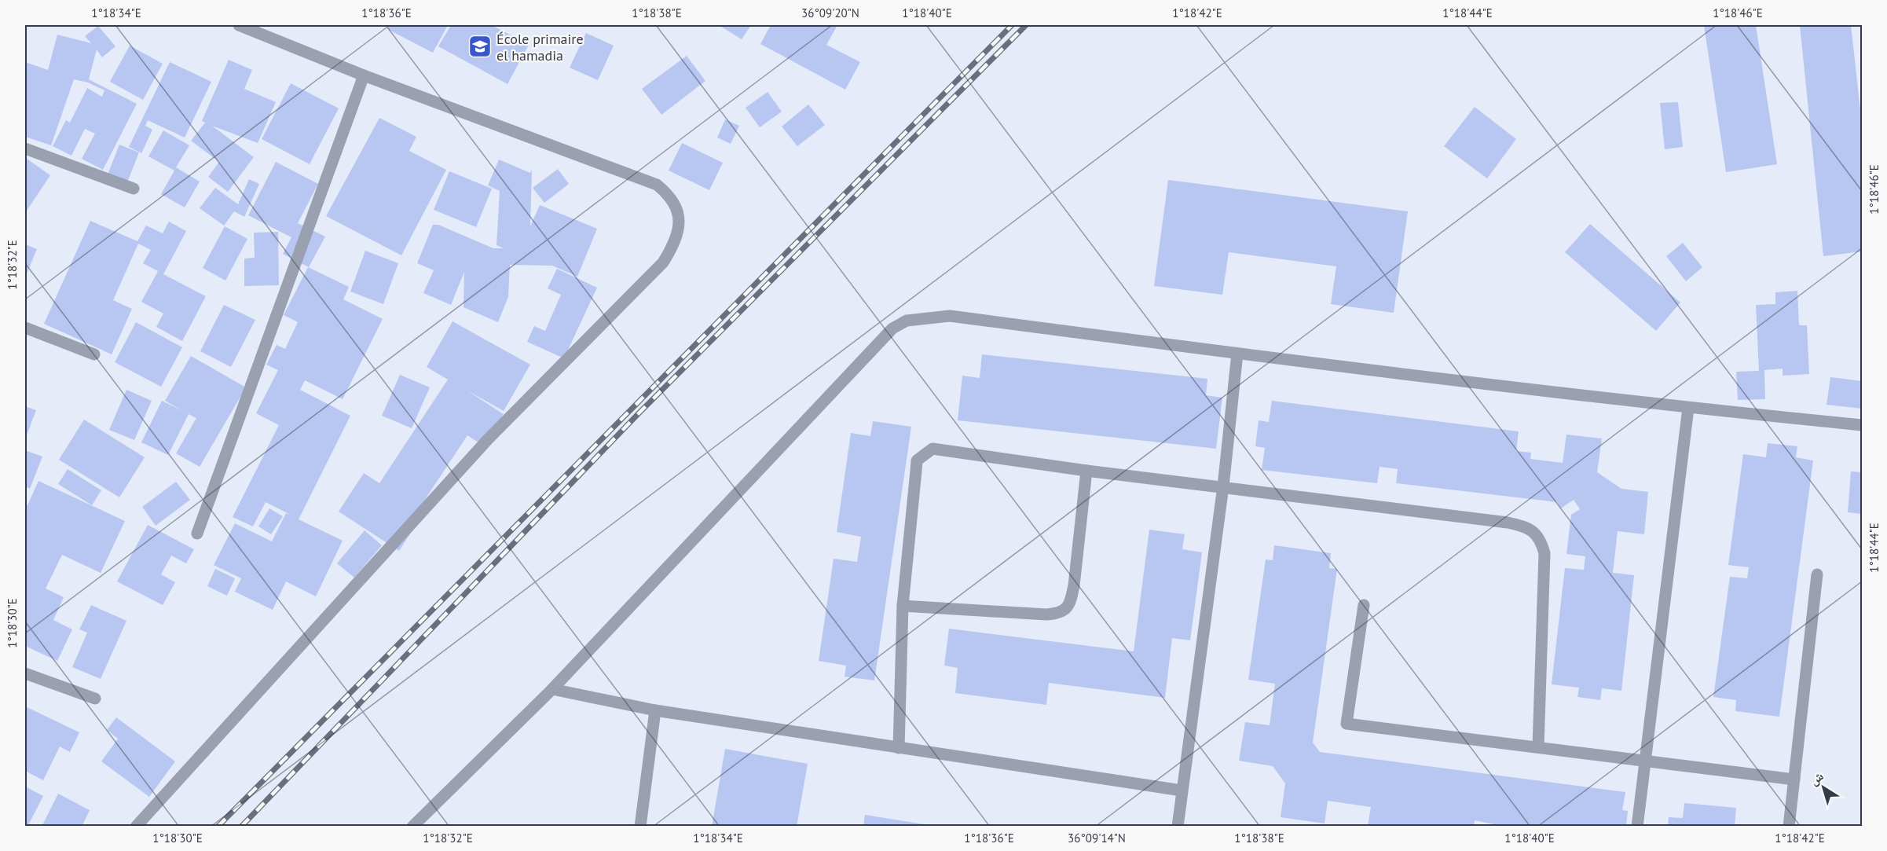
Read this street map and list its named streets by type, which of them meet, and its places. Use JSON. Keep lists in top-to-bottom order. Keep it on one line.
{"places":{"school or university":["École primaire el hamadia"]},"north":"top left","coordinates":["1°18'34\"E","1°18'36\"E","1°18'38\"E","36°09'20\"N","1°18'40\"E","1°18'42\"E","1°18'44\"E","1°18'46\"E","1°18'32\"E","1°18'30\"E","36°09'14\"N"]}
